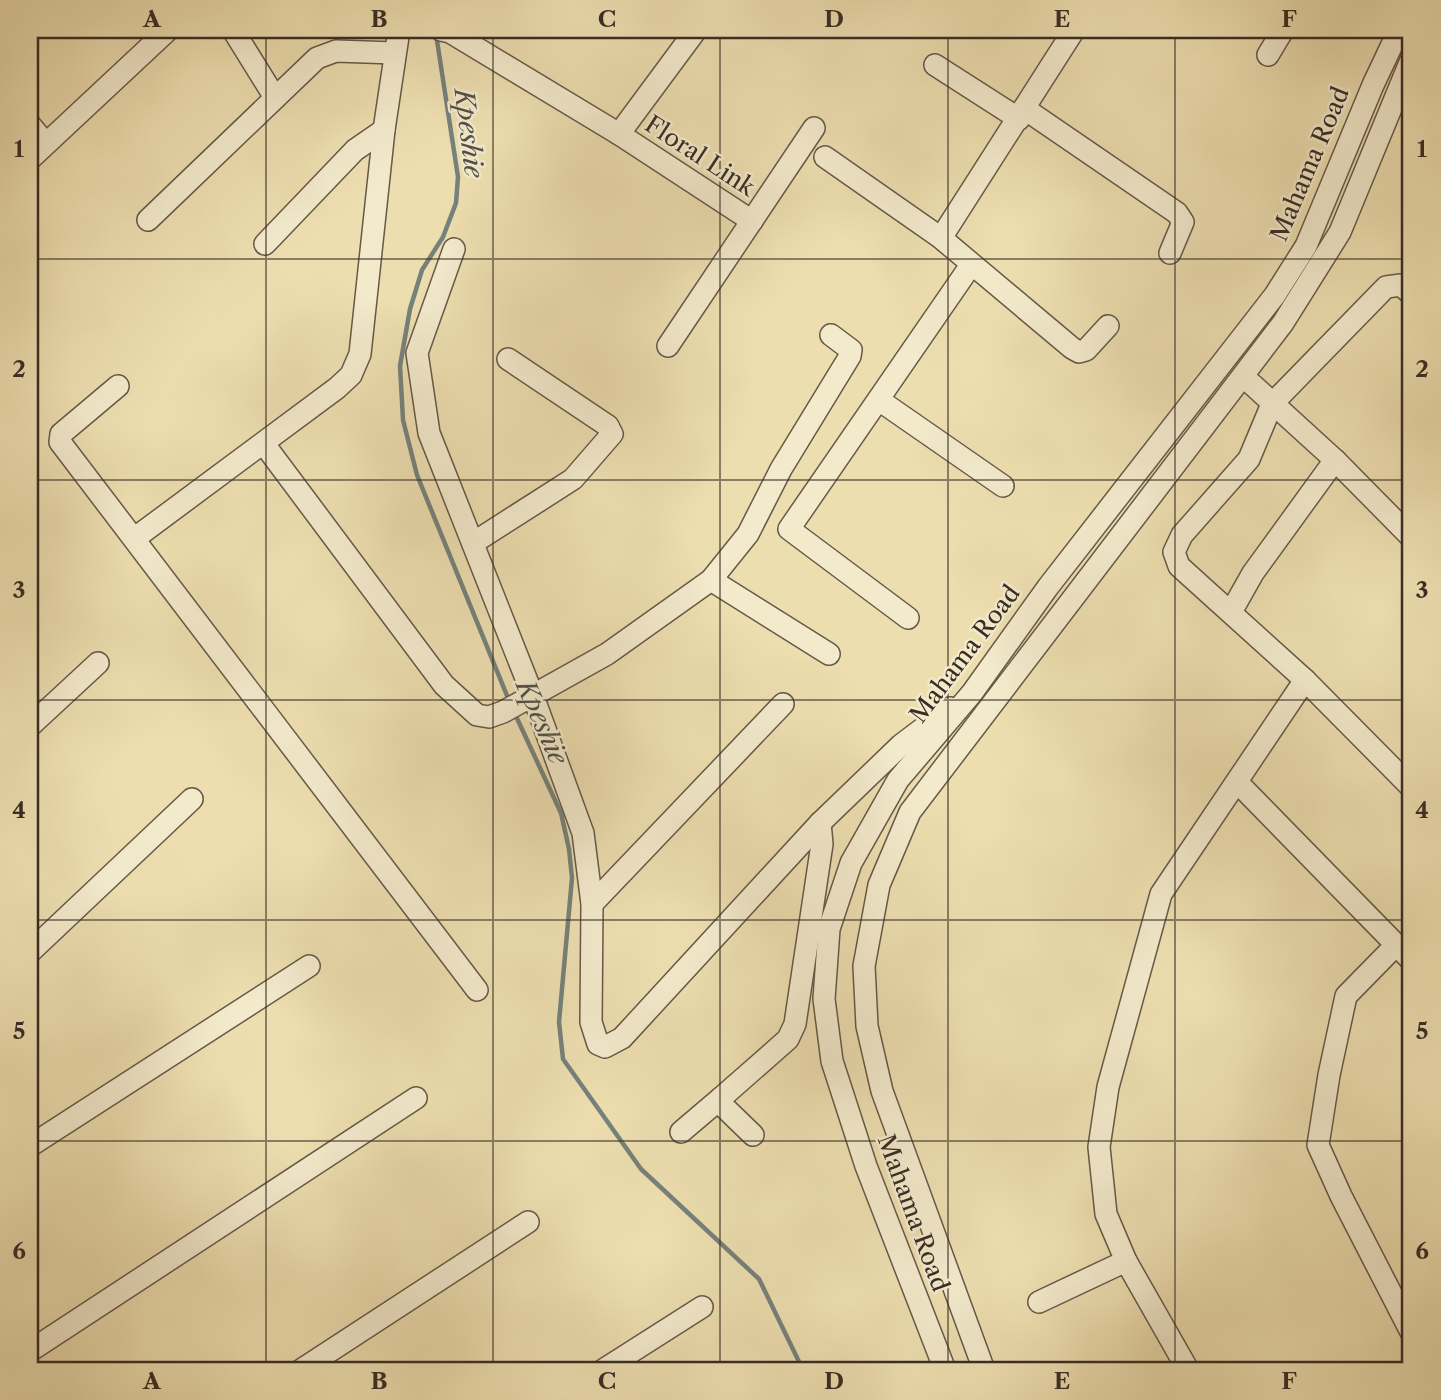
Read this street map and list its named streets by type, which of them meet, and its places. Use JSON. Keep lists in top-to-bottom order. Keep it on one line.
{"streets":{"street":["Floral Link","Mahama Road"]},"water":["Kpeshie"],"grid":{"columns":["A","B","C","D","E","F"],"rows":["1","2","3","4","5","6"]}}
